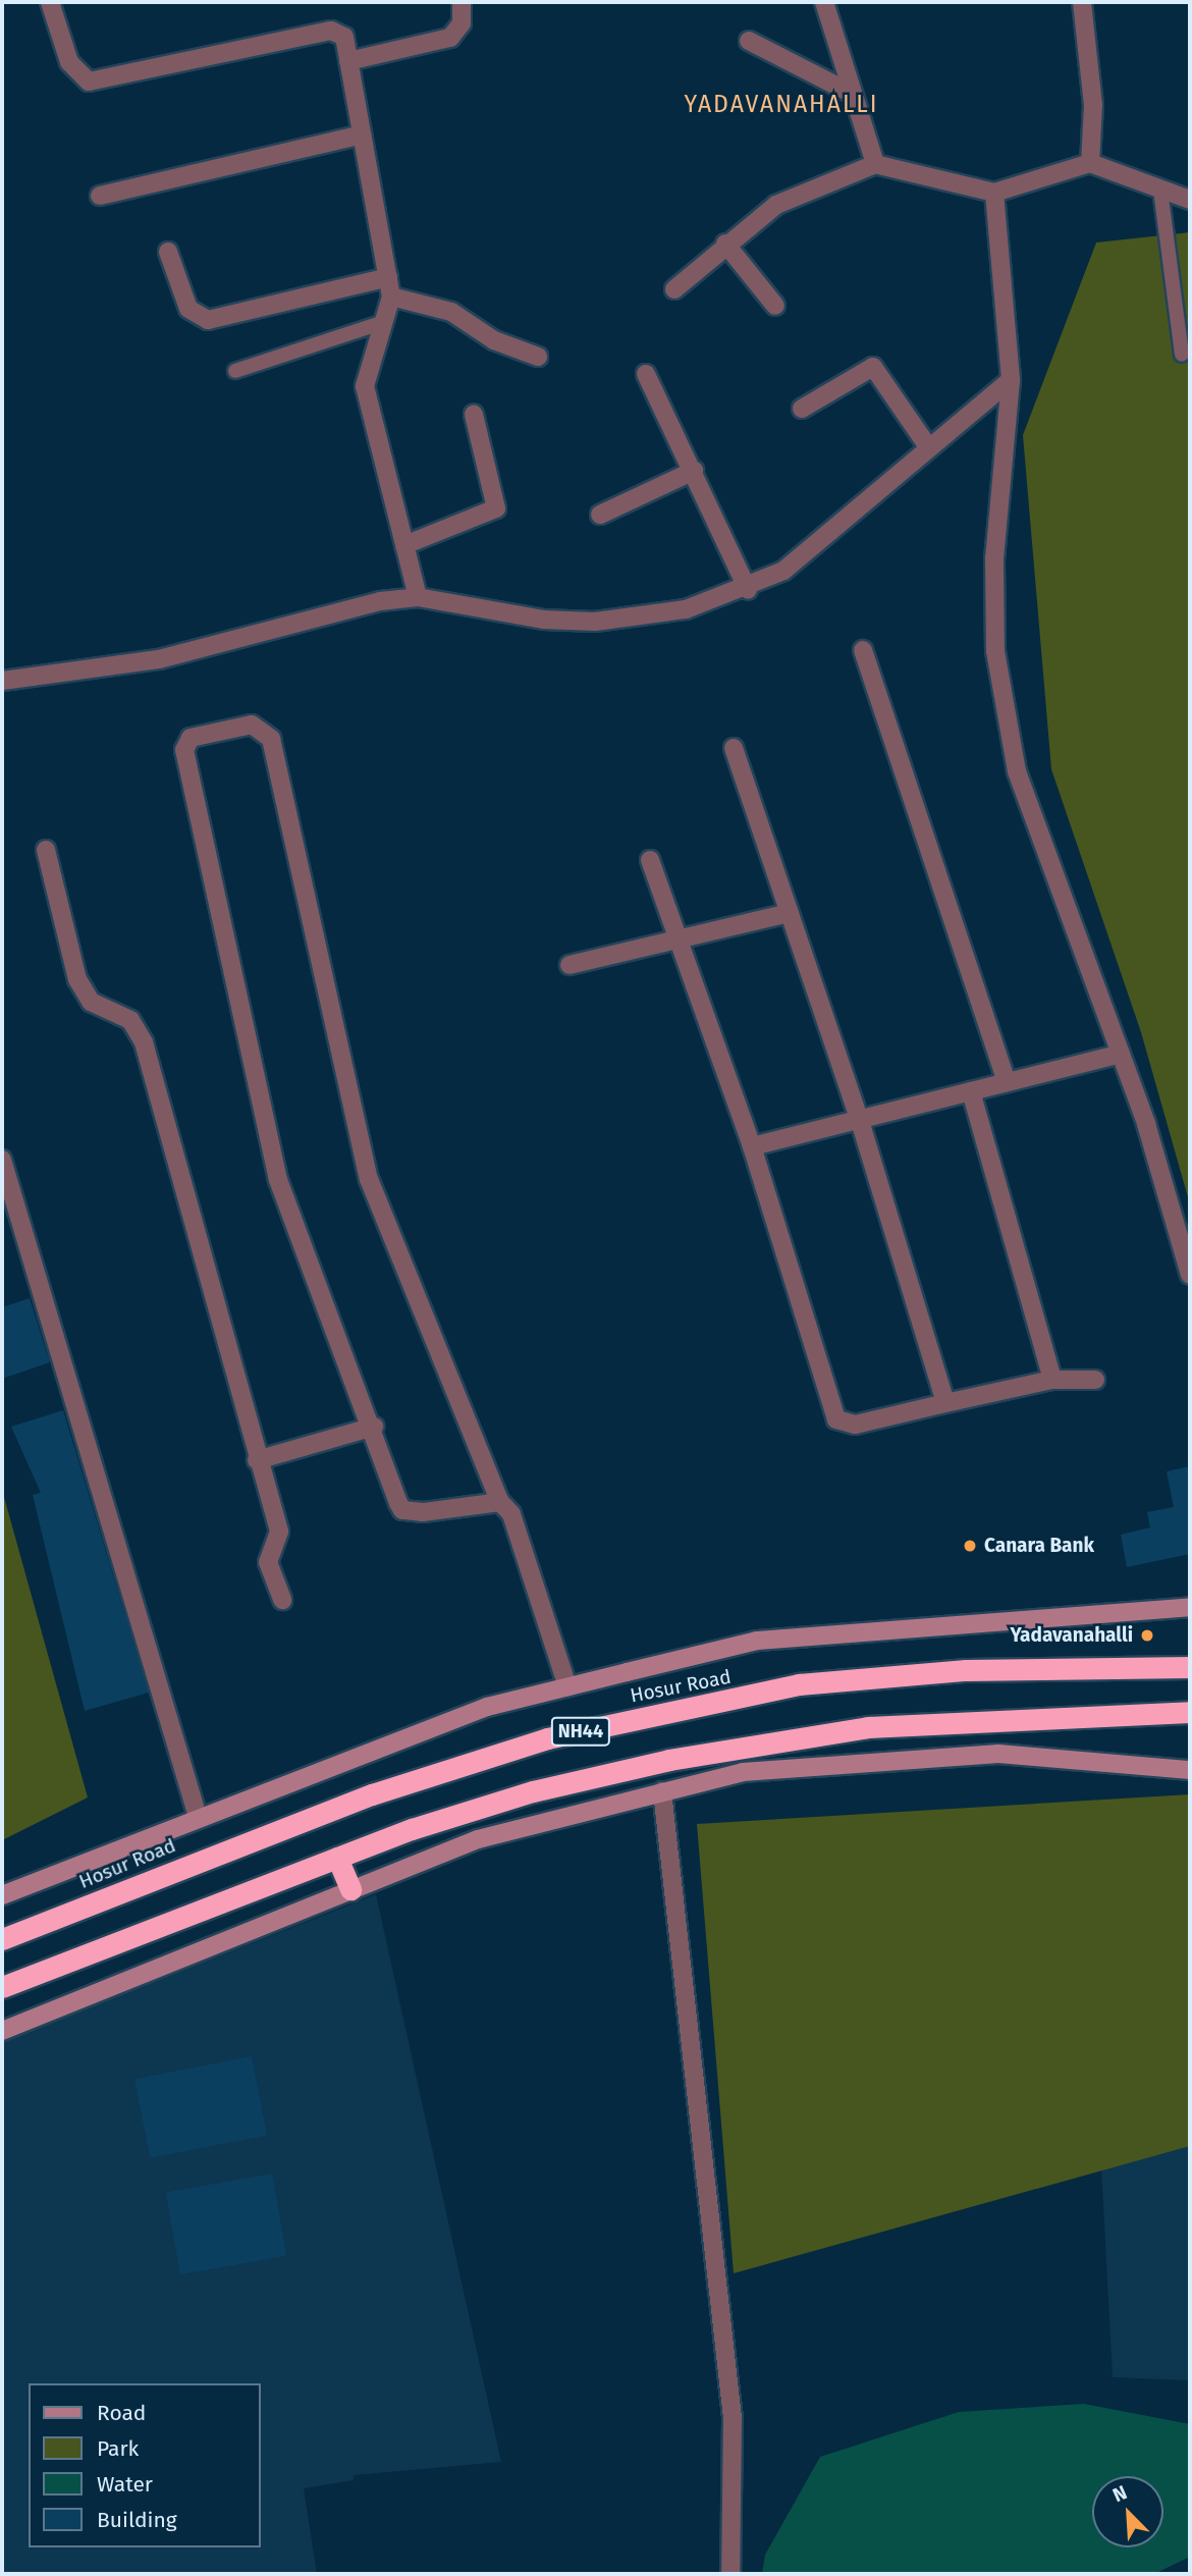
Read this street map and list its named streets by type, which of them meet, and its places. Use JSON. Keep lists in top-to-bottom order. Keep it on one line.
{"streets":{"highway":["Hosur Road","NH44"]},"districts":["YADAVANAHALLI"],"places":["Canara Bank","Yadavanahalli"],"legend":["Road","Park","Water","Building"],"north":"top left"}
